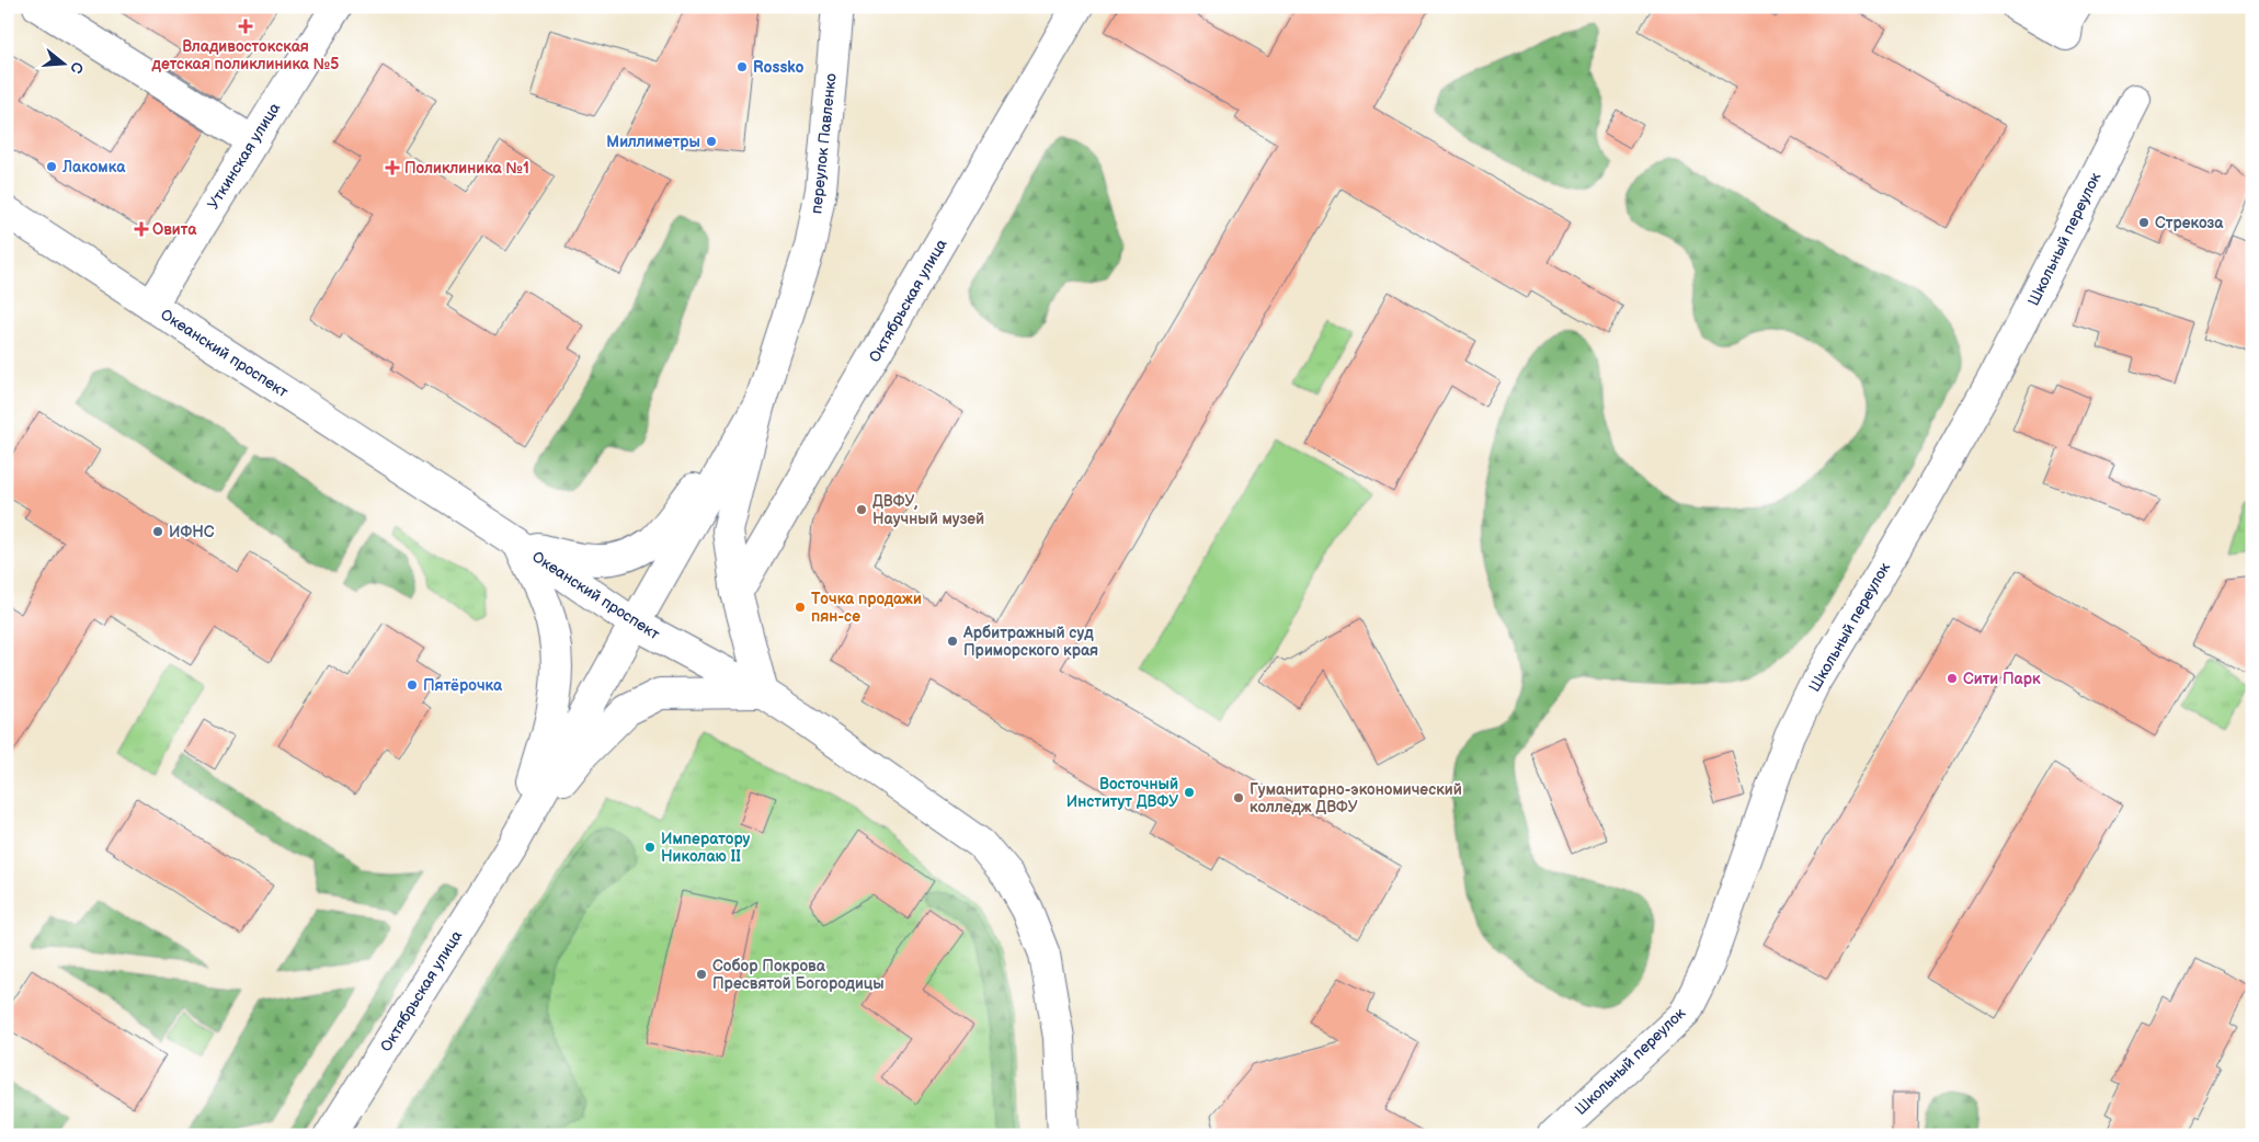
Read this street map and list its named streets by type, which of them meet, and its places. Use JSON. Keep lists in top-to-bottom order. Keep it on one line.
{"streets":{"main road":["переулок Павленко","Уткинская улица","Школьный переулок","Октябрьская улица","Океанский проспект"]},"crossings":[["Уткинская улица","Океанский проспект"]],"places":{"health":["Владивостокская детская поликлиника №5","Поликлиника №1","Овита"],"other":["Rossko","Миллиметры","Лакомка","Стрекоза","ДВФУ, Научный музей","ИФНС","Точка продажи пян-се","Арбитражный суд Приморского края","Сити Парк","Пятёрочка","Восточный Институт ДВФУ","Гуманитарно-экономический колледж ДВФУ","Императору Николаю II","Собор Покрова Пресвятой Богородицы"]},"north":"right"}
